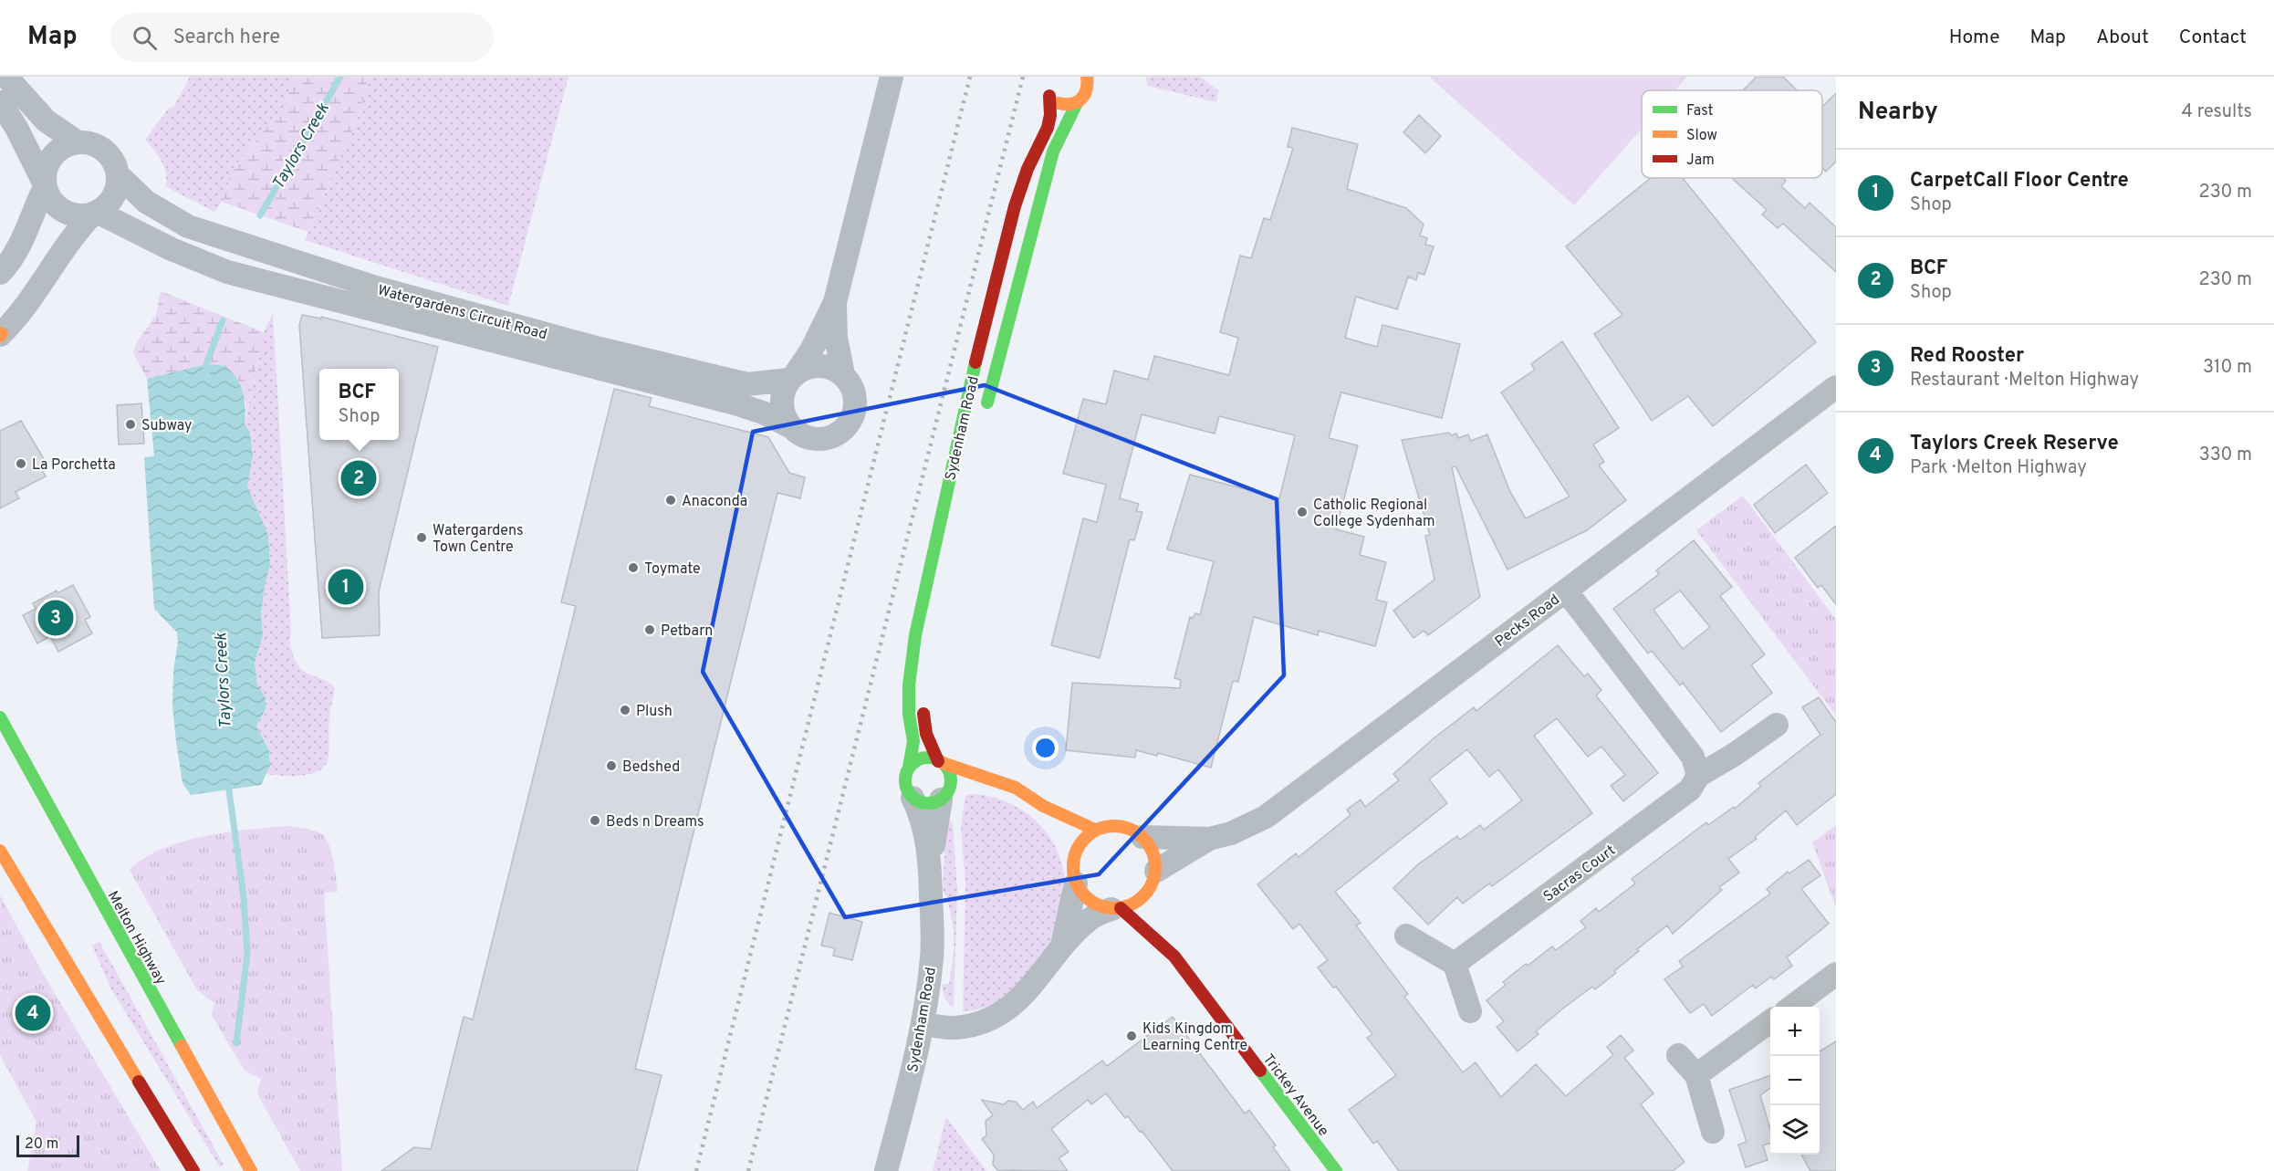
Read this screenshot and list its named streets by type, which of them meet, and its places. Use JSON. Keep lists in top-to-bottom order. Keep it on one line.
{"streets":{"main road":["Sydenham Road","Melton Highway","Trickey Avenue"],"street":["Watergardens Circuit Road","Pecks Road","Sacras Court"]},"crossings":[["Pecks Road","Trickey Avenue"]],"water":["Taylors Creek"],"places":["Subway","La Porchetta","Anaconda","Catholic Regional College Sydenham","Watergardens Town Centre","Toymate","Petbarn","Plush","Bedshed","Beds n Dreams","Kids Kingdom Learning Centre"],"legend":["Fast","Slow","Jam"],"scale_bar":"20 m","page":{"header":"Map","search":"Search here","nav":["Home","Map","About","Contact"],"heading":["Nearby","4 results"],"list":[{"mark":"1","name":"CarpetCall Floor Centre","note":"Shop","value":"230 m"},{"mark":"2","name":"BCF","note":"Shop","value":"230 m"},{"mark":"3","name":"Red Rooster","note":"Restaurant · Melton Highway","value":"310 m"},{"mark":"4","name":"Taylors Creek Reserve","note":"Park · Melton Highway","value":"330 m"}],"popup":["BCF","Shop"],"pins":["2","1","3","4"],"map_buttons":["+","−"],"scale":"20 m"}}
